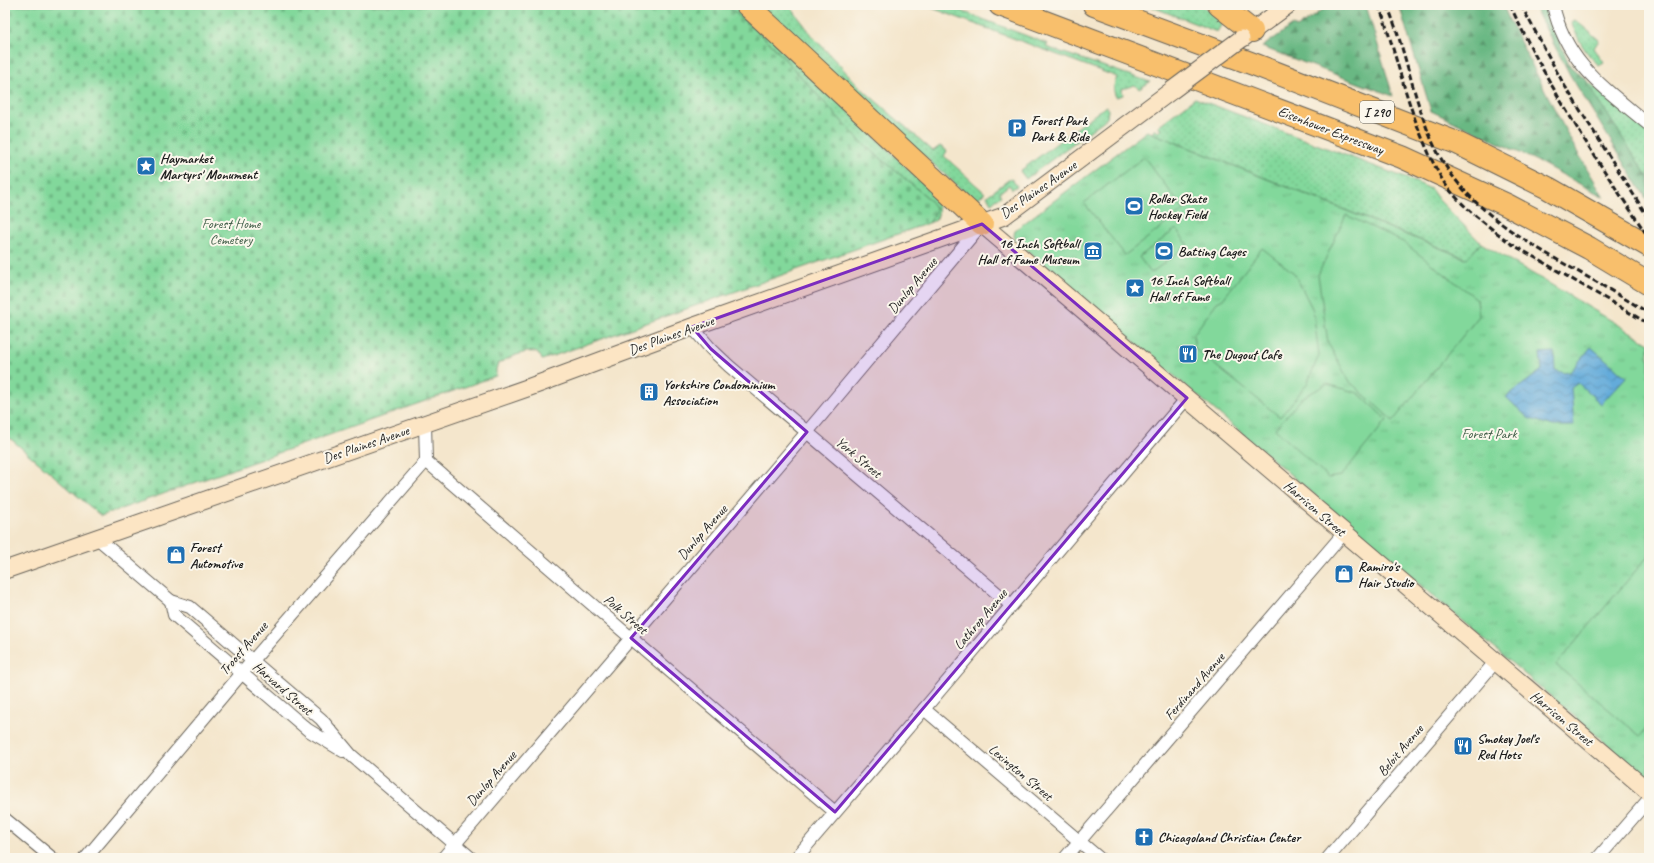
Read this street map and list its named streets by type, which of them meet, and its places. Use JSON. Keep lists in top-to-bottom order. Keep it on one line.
{"streets":{"highway":["I 290","Eisenhower Expressway"],"main road":["Des Plaines Avenue","Harrison Street"],"street":["Dunlop Avenue","York Street","Polk Street","Lathrop Avenue","Troost Avenue","Ferdinand Avenue","Harvard Street","Beloit Avenue","Lexington Street"]},"crossings":[["Des Plaines Avenue","Dunlop Avenue"],["Des Plaines Avenue","York Street"],["Des Plaines Avenue","Harrison Street"],["Des Plaines Avenue","Harvard Street"],["Dunlop Avenue","York Street"],["Dunlop Avenue","Harrison Street"],["Dunlop Avenue","Polk Street"],["Dunlop Avenue","Harvard Street"],["York Street","Lathrop Avenue"],["Harrison Street","Lathrop Avenue"],["Harrison Street","Ferdinand Avenue"],["Harrison Street","Beloit Avenue"],["Polk Street","Lathrop Avenue"],["Polk Street","Troost Avenue"],["Lathrop Avenue","Lexington Street"],["Troost Avenue","Harvard Street"],["Ferdinand Avenue","Lexington Street"]],"parks":["Forest Home Cemetery","Forest Park"],"places":{"parking":["Forest Park Park & Ride"],"place":["Haymarket Martyrs' Monument","16 Inch Softball Hall of Fame"],"sports":["Roller Skate Hockey Field","Batting Cages"],"museum":["16 Inch Softball Hall of Fame Museum"],"restaurant":["The Dugout Cafe","Smokey Joel's Red Hots"],"building":["Yorkshire Condominium Association"],"shop":["Forest Automotive","Ramiro's Hair Studio"],"church":["Chicagoland Christian Center"]}}
